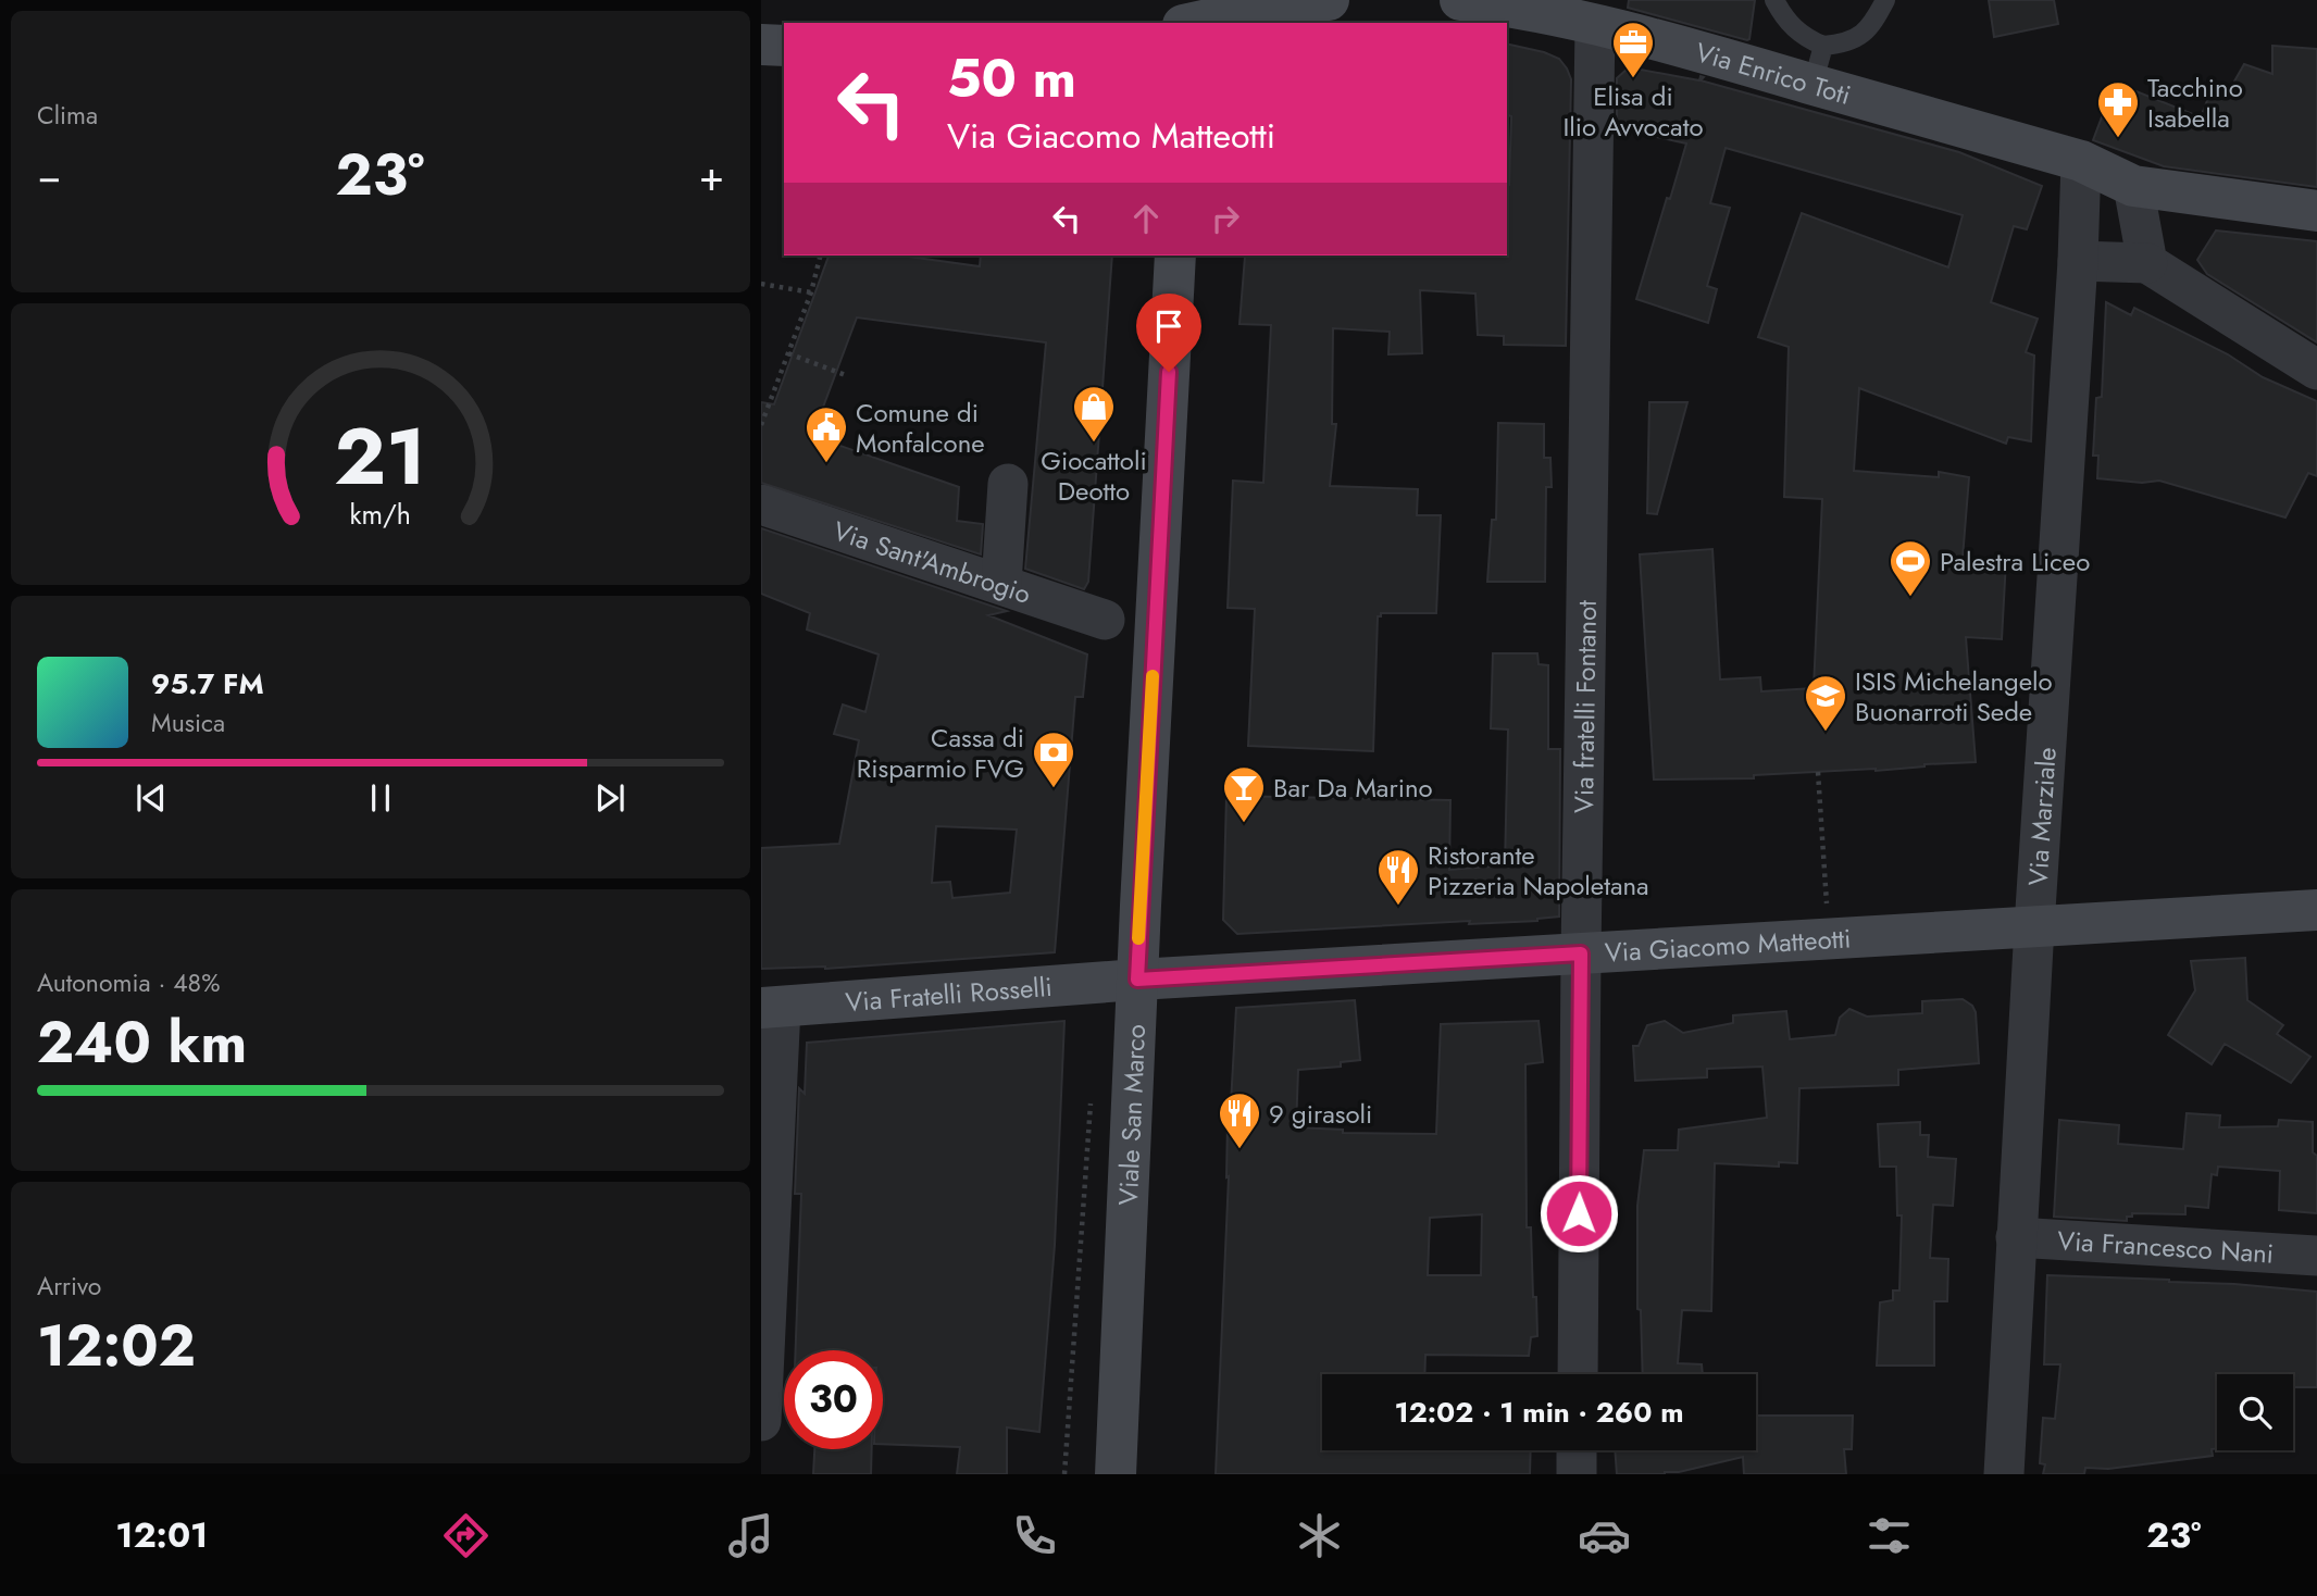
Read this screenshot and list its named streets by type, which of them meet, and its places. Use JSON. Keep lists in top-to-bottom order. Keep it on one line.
{"streets":{"main road":["Via Enrico Toti","Via Giacomo Matteotti","Via Fratelli Rosselli","Viale San Marco"],"street":["Via Sant'Ambrogio","Via fratelli Fontanot","Via Marziale","Via Francesco Nani"]},"crossings":[["Via Enrico Toti","Via fratelli Fontanot"],["Via Enrico Toti","Via Marziale"],["Via fratelli Fontanot","Via Giacomo Matteotti"],["Via Marziale","Via Giacomo Matteotti"],["Via Marziale","Via Francesco Nani"],["Via Giacomo Matteotti","Via Fratelli Rosselli"],["Via Giacomo Matteotti","Viale San Marco"],["Via Fratelli Rosselli","Viale San Marco"]],"places":{"office":["Elisa di Ilio Avvocato"],"pharmacy":["Tacchino Isabella"],"shop":["Giocattoli Deotto"],"public building":["Comune di Monfalcone"],"sports":["Palestra Liceo"],"school or university":["ISIS Michelangelo Buonarroti Sede"],"bank":["Cassa di Risparmio FVG"],"bar":["Bar Da Marino"],"restaurant":["Ristorante Pizzeria Napoletana","9 girasoli"]},"page":{"tile":["Clima",["Autonomia · 48%","240 km"],["Arrivo","12:02"]],"turn":["50 m","Via Giacomo Matteotti"],"heat":["−","23°","+"],"song":["95.7 FM","Musica"],"limit":"30","trip":"12:02 · 1 min · 260 m","tabs":["12:01","23°"],"gauge":["21","km/h"]}}
